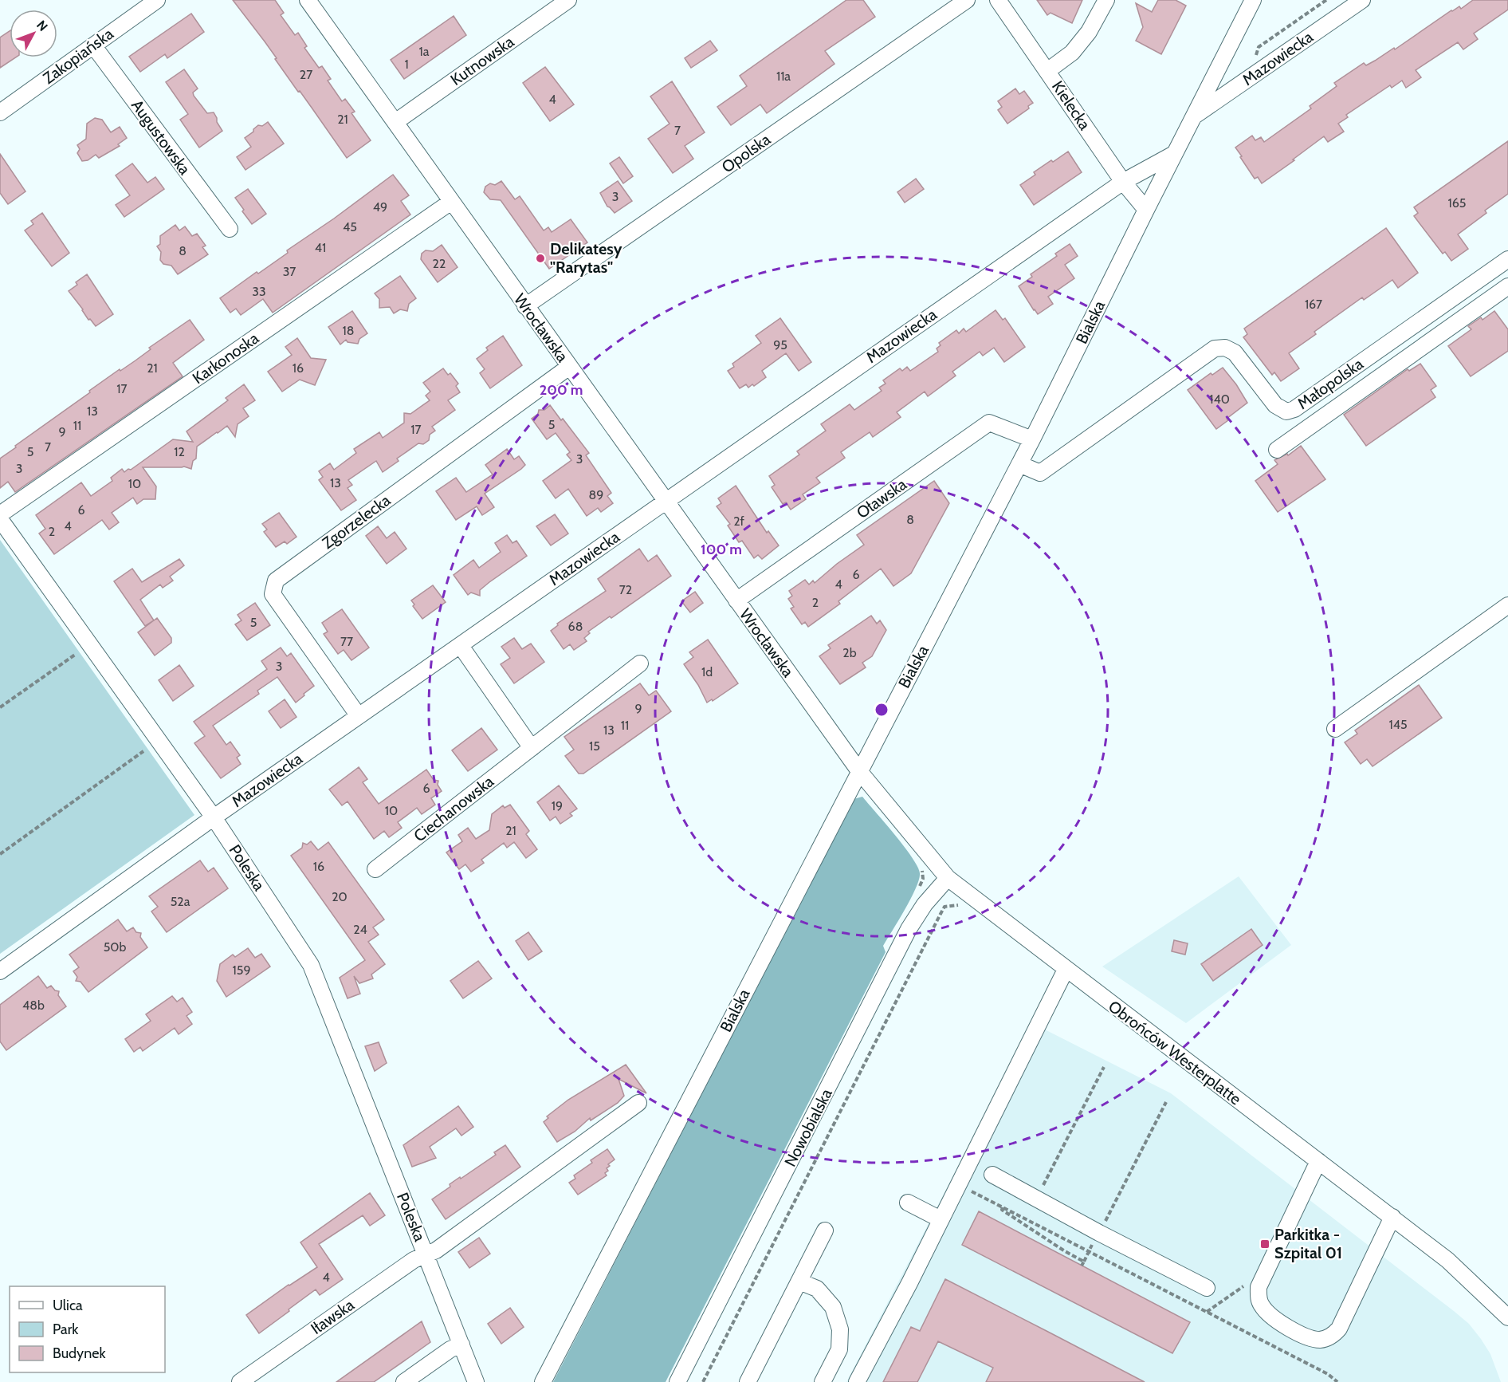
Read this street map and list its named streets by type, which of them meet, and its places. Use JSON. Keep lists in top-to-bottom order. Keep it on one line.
{"streets":{"street":["Zakopiańska","Mazowiecka","Kutnowska","Kielecka","Augustowska","Opolska","Bialska","Wrocławska","Karkonoska","Małopolska","Oławska","Zgorzelecka","Ciechanowska","Poleska","Obrońców Westerplatte","Nowobialska","Iławska"]},"crossings":[["Zakopiańska","Augustowska"],["Mazowiecka","Kielecka"],["Mazowiecka","Bialska"],["Mazowiecka","Wrocławska"],["Mazowiecka","Zgorzelecka"],["Mazowiecka","Poleska"],["Kutnowska","Wrocławska"],["Kielecka","Bialska"],["Opolska","Wrocławska"],["Bialska","Wrocławska"],["Bialska","Małopolska"],["Bialska","Oławska"],["Bialska","Obrońców Westerplatte"],["Wrocławska","Karkonoska"],["Wrocławska","Oławska"],["Wrocławska","Zgorzelecka"],["Wrocławska","Obrońców Westerplatte"],["Poleska","Iławska"],["Obrońców Westerplatte","Nowobialska"]],"places":{"other":["Delikatesy \"Rarytas\""],"transit":["Parkitka - Szpital 01"]},"house_numbers":["1a","1","27","11a","4","21","7","3","165","49","45","41","8","22","37","33","167","18","95","21","16","17","140","13","5","11","17","9","7","5","12","3","3","13","10","89","6","8","2f","4","2","6","4","72","2","5","68","77","2b","3","1d","9","145","11","13","15","6","19","10","21","16","20","52a","24","50b","159","48b","4"],"legend":["Ulica","Park","Budynek"],"north":"top right","rings":["200 m","100 m"]}
